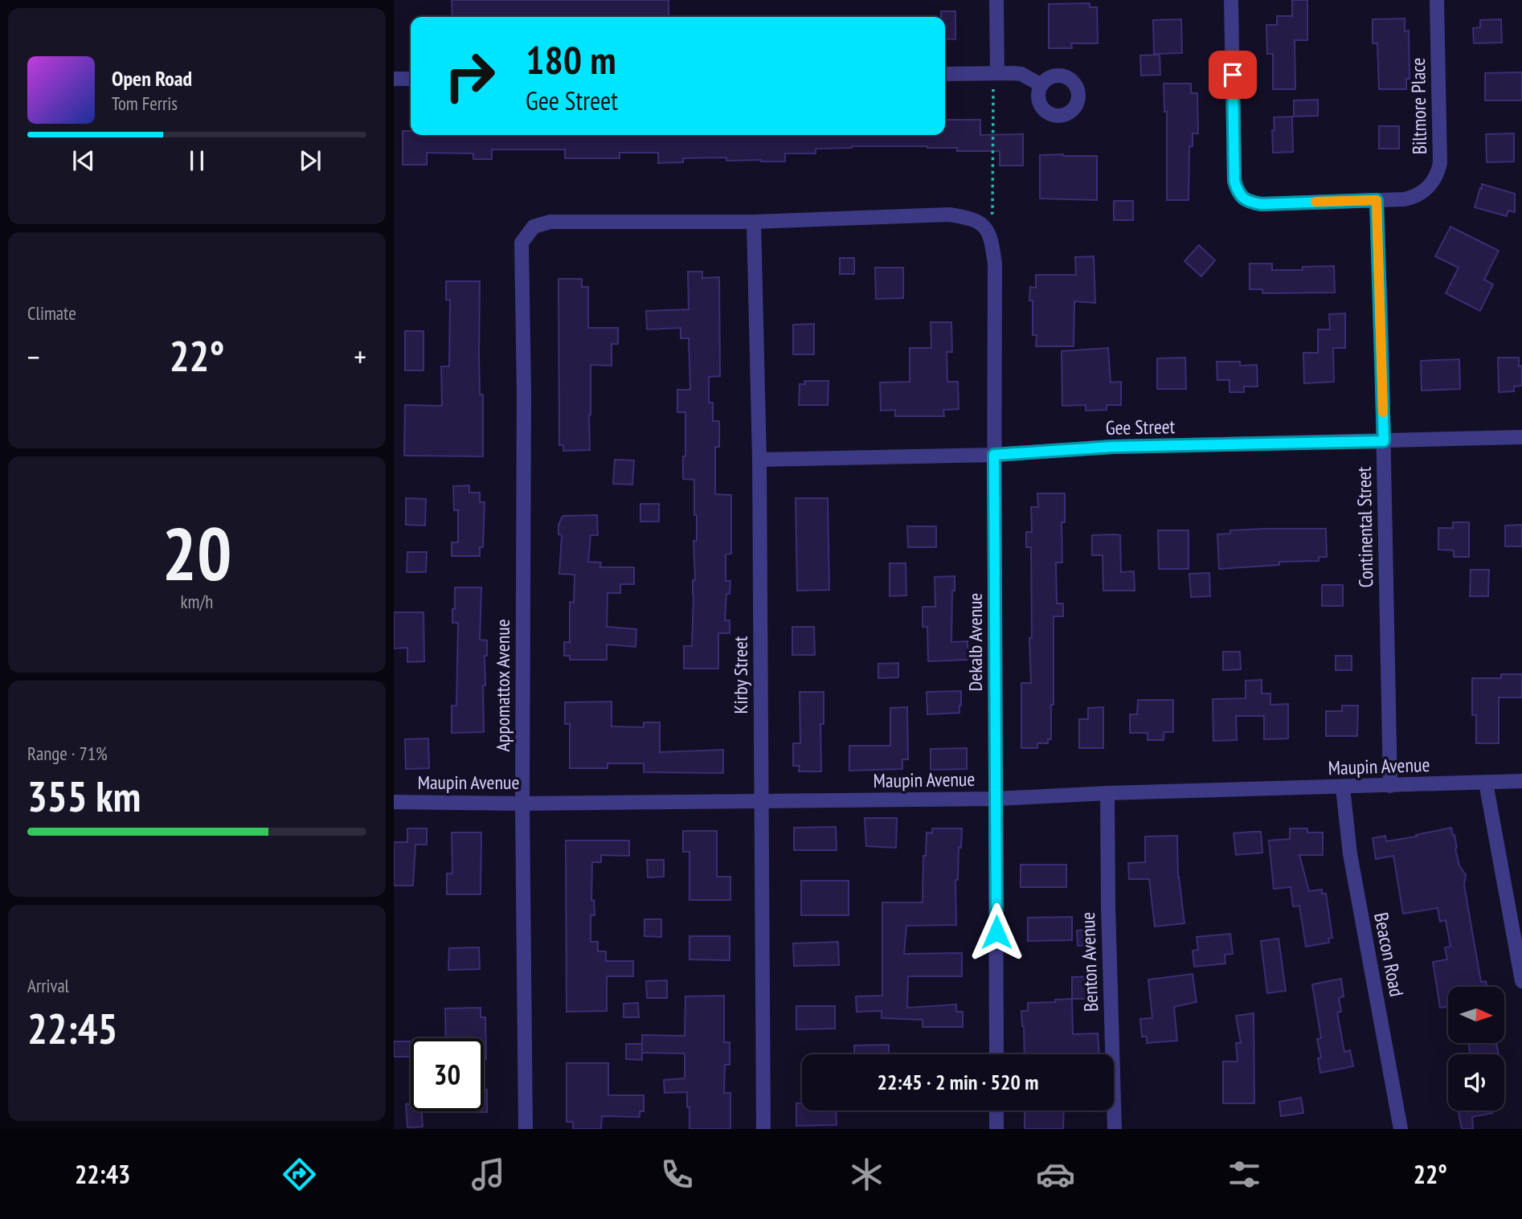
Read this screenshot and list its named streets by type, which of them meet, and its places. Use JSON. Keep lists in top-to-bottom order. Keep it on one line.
{"streets":{"street":["Biltmore Place","Gee Street","Continental Street","Dekalb Avenue","Kirby Street","Appomattox Avenue","Maupin Avenue","Beacon Road","Benton Avenue"]},"crossings":[["Biltmore Place","Continental Street"],["Gee Street","Continental Street"],["Gee Street","Dekalb Avenue"],["Gee Street","Kirby Street"],["Continental Street","Maupin Avenue"],["Dekalb Avenue","Maupin Avenue"],["Kirby Street","Appomattox Avenue"],["Kirby Street","Maupin Avenue"],["Appomattox Avenue","Maupin Avenue"],["Maupin Avenue","Beacon Road"],["Maupin Avenue","Benton Avenue"]],"north":"right","page":{"turn":["180 m","Gee Street"],"song":["Open Road","Tom Ferris"],"tile":["Climate",["20","km/h"],["Range · 71%","355 km"],["Arrival","22:45"]],"heat":["−","22°","+"],"limit":"30","trip":"22:45 · 2 min · 520 m","tabs":["22:43","22°"]}}
